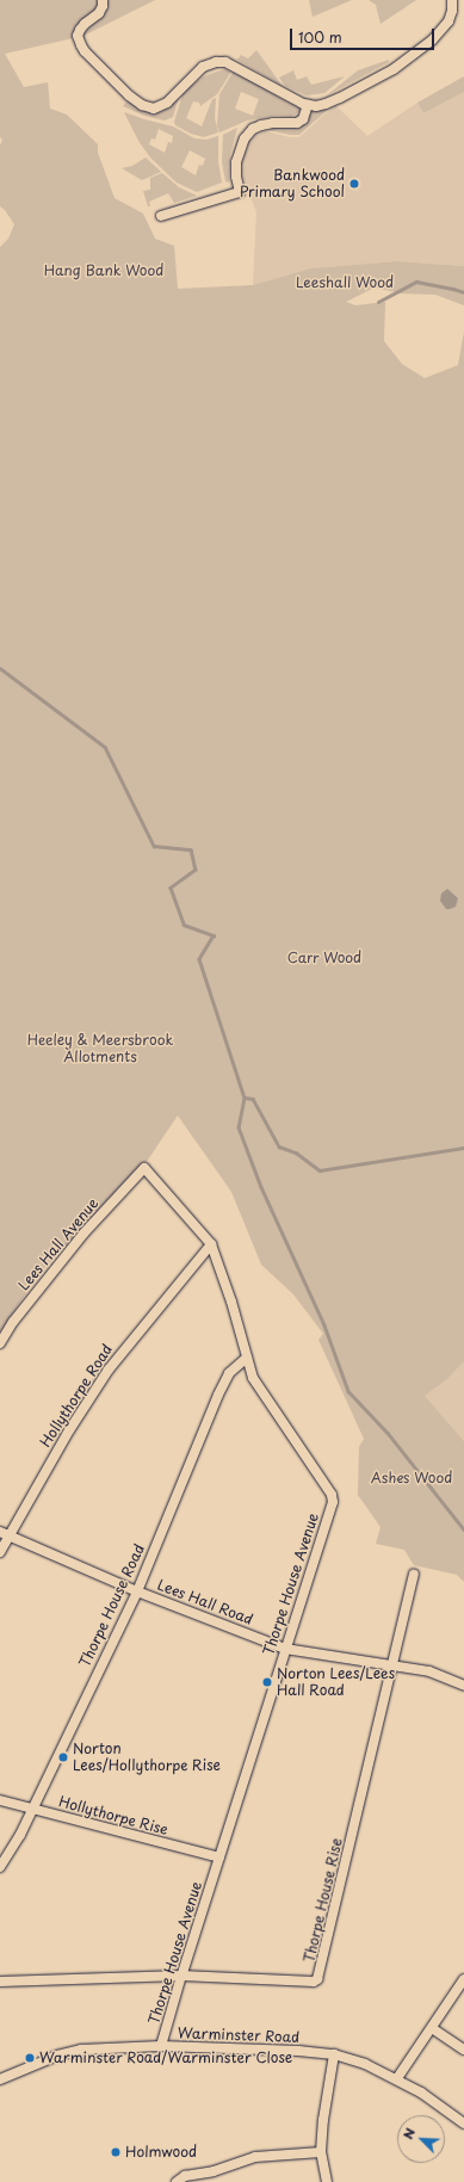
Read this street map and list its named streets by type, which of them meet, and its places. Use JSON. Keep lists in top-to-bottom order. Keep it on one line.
{"streets":{"street":["Lees Hall Avenue","Hollythorpe Road","Thorpe House Avenue","Lees Hall Road","Thorpe House Road","Hollythorpe Rise","Thorpe House Rise","Warminster Road"]},"crossings":[["Lees Hall Avenue","Thorpe House Avenue"],["Hollythorpe Road","Thorpe House Avenue"],["Hollythorpe Road","Lees Hall Road"],["Thorpe House Avenue","Lees Hall Road"],["Thorpe House Avenue","Thorpe House Road"],["Thorpe House Avenue","Hollythorpe Rise"],["Thorpe House Avenue","Thorpe House Rise"],["Thorpe House Avenue","Warminster Road"],["Lees Hall Road","Thorpe House Road"],["Lees Hall Road","Thorpe House Rise"],["Thorpe House Road","Hollythorpe Rise"]],"parks":["Hang Bank Wood","Leeshall Wood","Carr Wood","Heeley & Meersbrook Allotments","Ashes Wood"],"places":["Bankwood Primary School","Norton Lees/Lees Hall Road","Norton Lees/Hollythorpe Rise","Warminster Road/Warminster Close","Holmwood"],"scale_bar":"100 m","north":"top left"}
